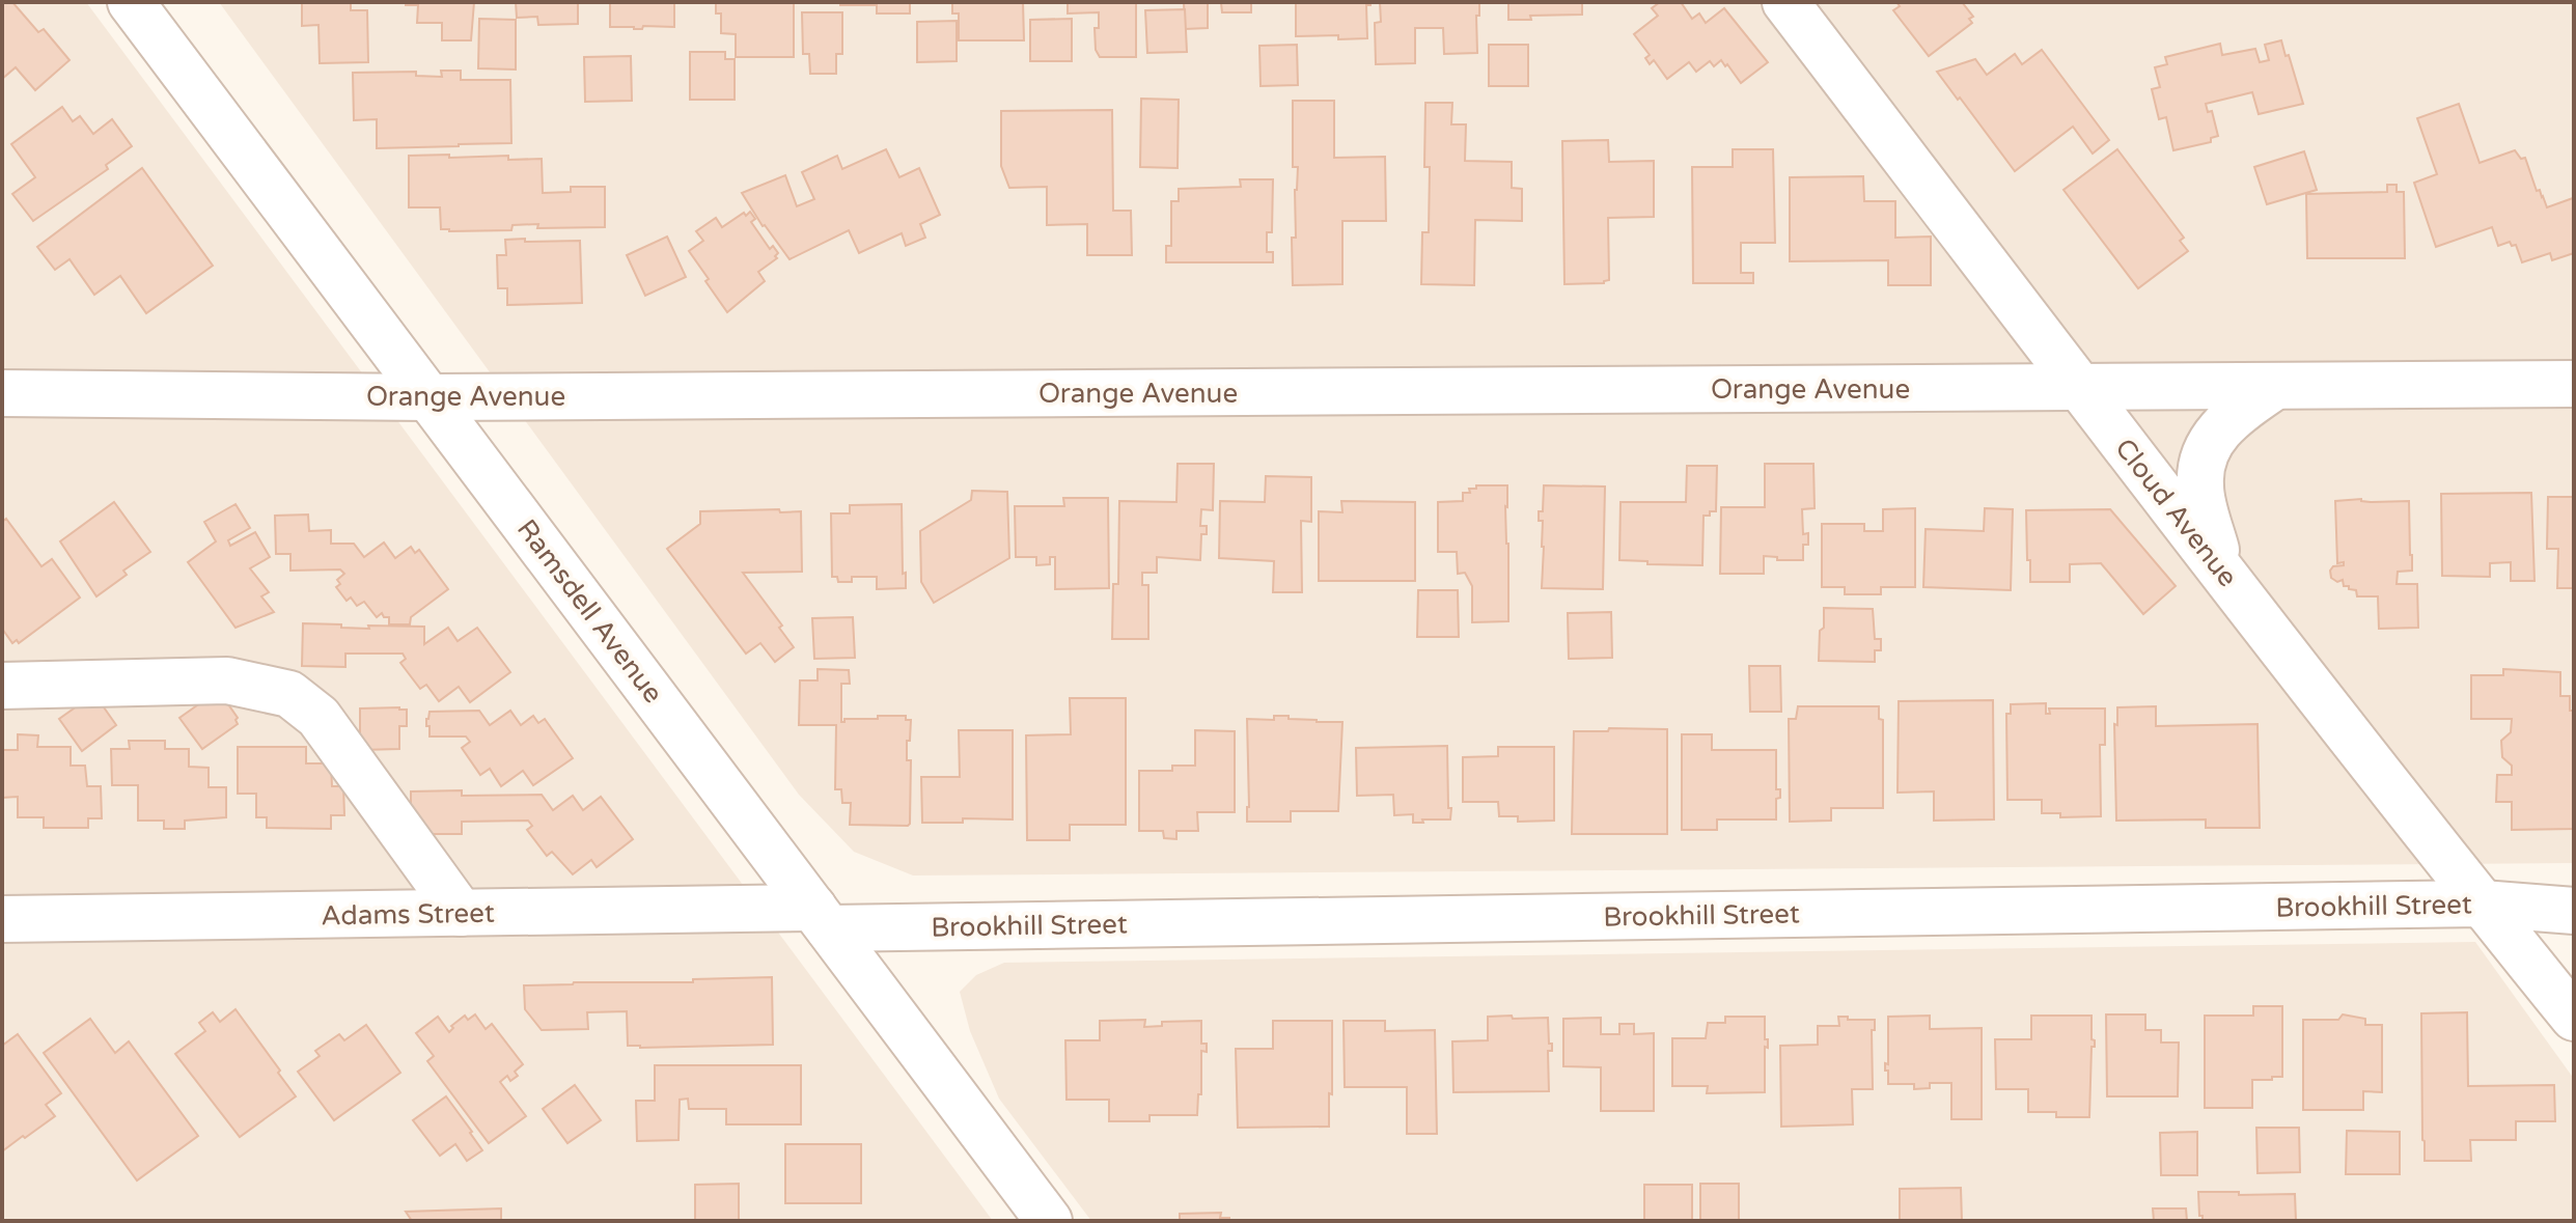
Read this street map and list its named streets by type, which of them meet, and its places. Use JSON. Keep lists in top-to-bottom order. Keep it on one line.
{"streets":{"street":["Orange Avenue","Cloud Avenue","Ramsdell Avenue","Brookhill Street","Adams Street"]},"crossings":[["Orange Avenue","Cloud Avenue"],["Orange Avenue","Ramsdell Avenue"],["Cloud Avenue","Brookhill Street"],["Ramsdell Avenue","Brookhill Street"],["Ramsdell Avenue","Adams Street"],["Brookhill Street","Adams Street"]]}
